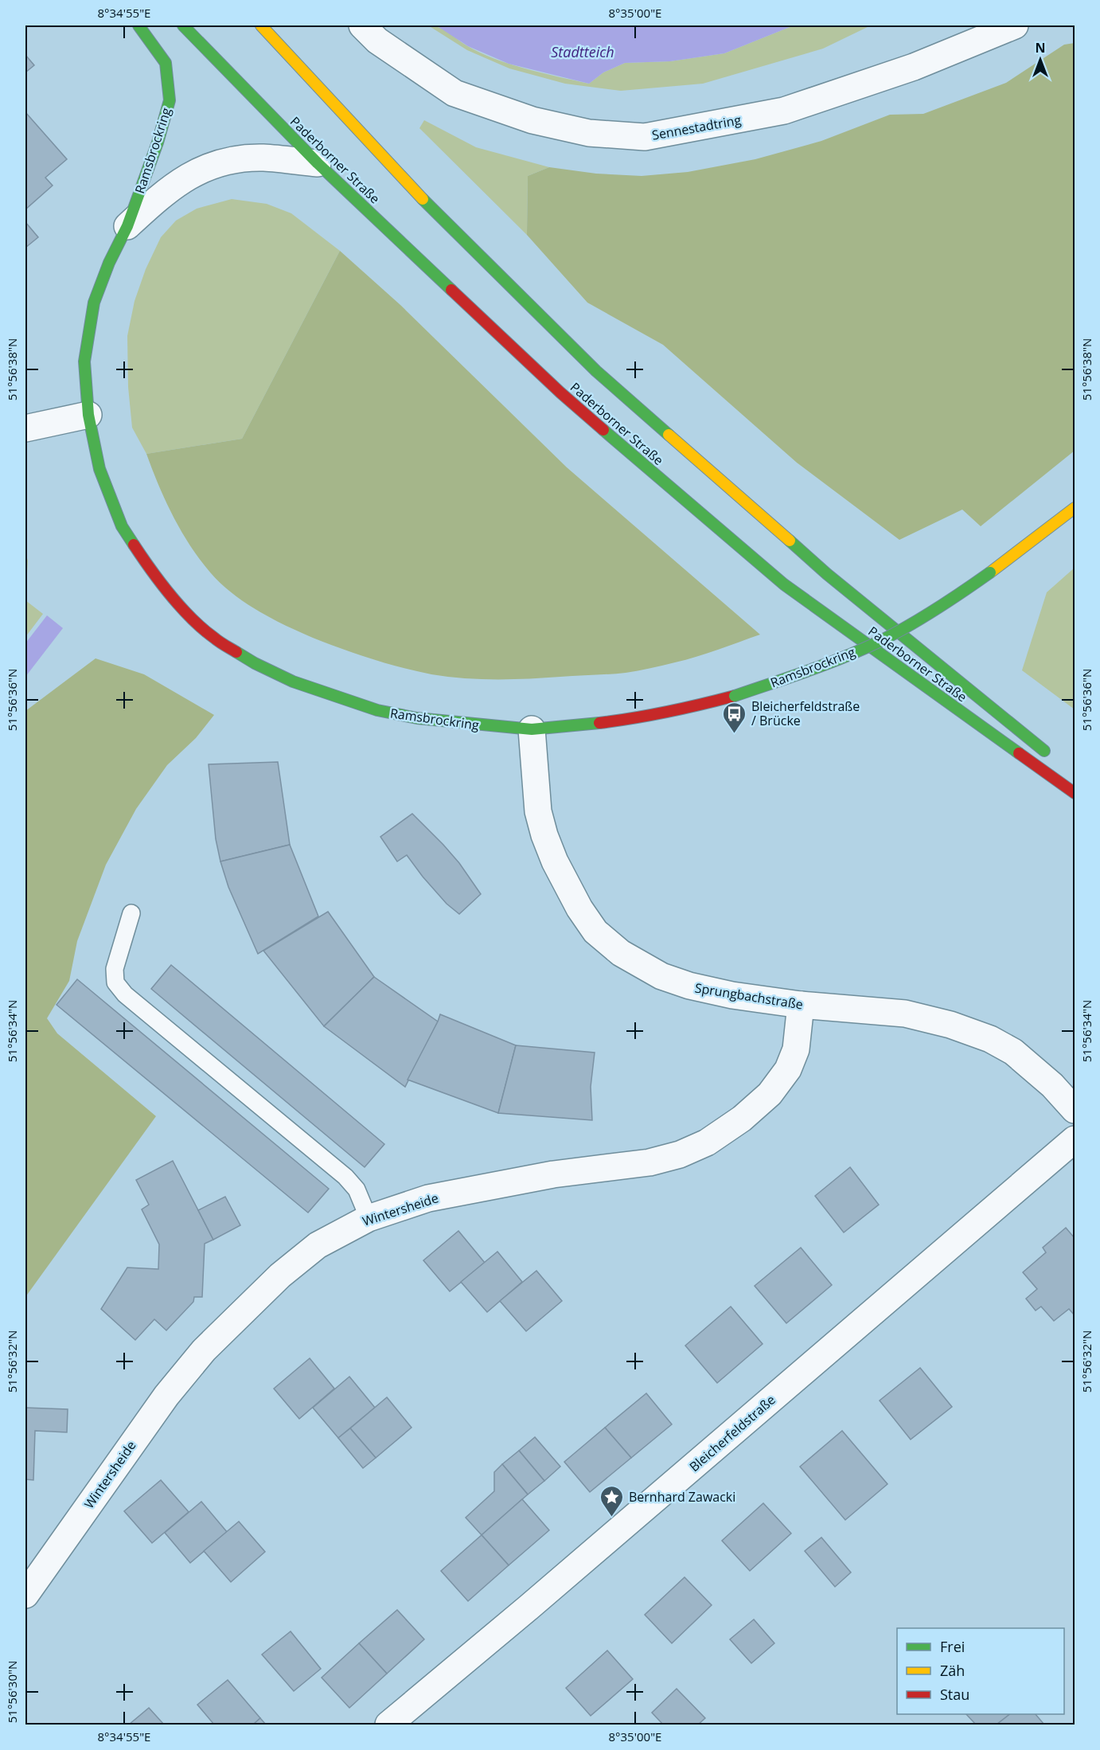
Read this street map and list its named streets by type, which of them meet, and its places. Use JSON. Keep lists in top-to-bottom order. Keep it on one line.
{"streets":{"main road":["Ramsbrockring","Paderborner Straße"],"street":["Sennestadtring","Sprungbachstraße","Wintersheide","Bleicherfeldstraße"]},"crossings":[["Ramsbrockring","Paderborner Straße"],["Ramsbrockring","Sprungbachstraße"],["Sprungbachstraße","Wintersheide"]],"water":["Stadtteich"],"places":{"bus stop":["Bleicherfeldstraße / Brücke"],"place":["Bernhard Zawacki"]},"legend":["Frei","Zäh","Stau"],"north":"top","coordinates":["8°34'55\"E","8°35'00\"E","51°56'38\"N","51°56'36\"N","51°56'34\"N","51°56'32\"N","51°56'30\"N"]}
